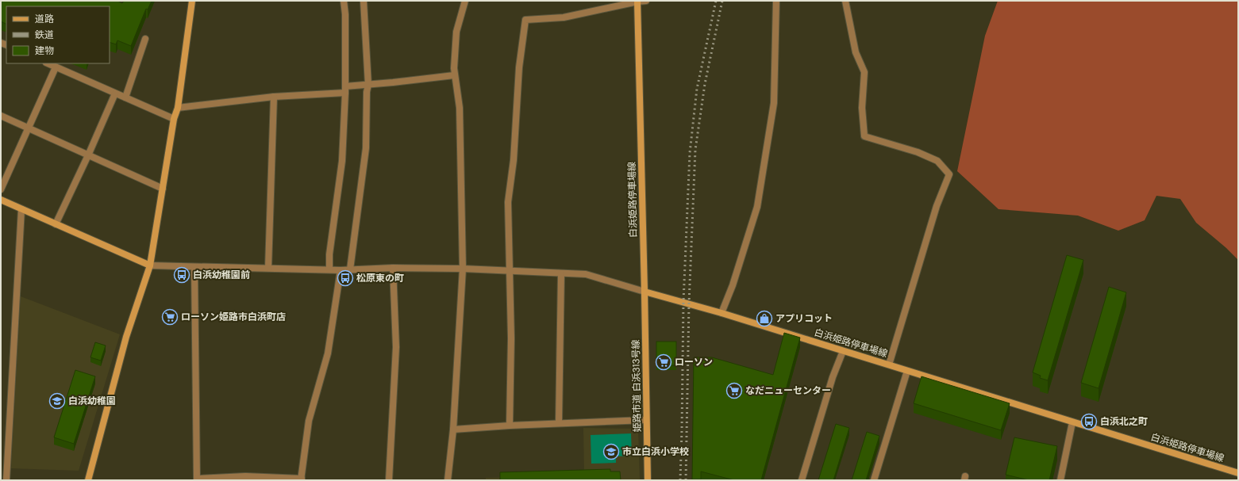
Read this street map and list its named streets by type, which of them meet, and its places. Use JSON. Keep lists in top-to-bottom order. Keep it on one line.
{"streets":{"main road":["白浜姫路停車場線","姫路市道 白浜313号線"]},"crossings":[["白浜姫路停車場線","姫路市道 白浜313号線"]],"places":{"bus stop":["白浜幼稚園前","松原東の町","白浜北之町"],"supermarket":["ローソン姫路市白浜町店","ローソン","なだニューセンター"],"shop":["アプリコット"],"school or university":["白浜幼稚園","市立白浜小学校"]},"legend":["道路","鉄道","建物"]}
